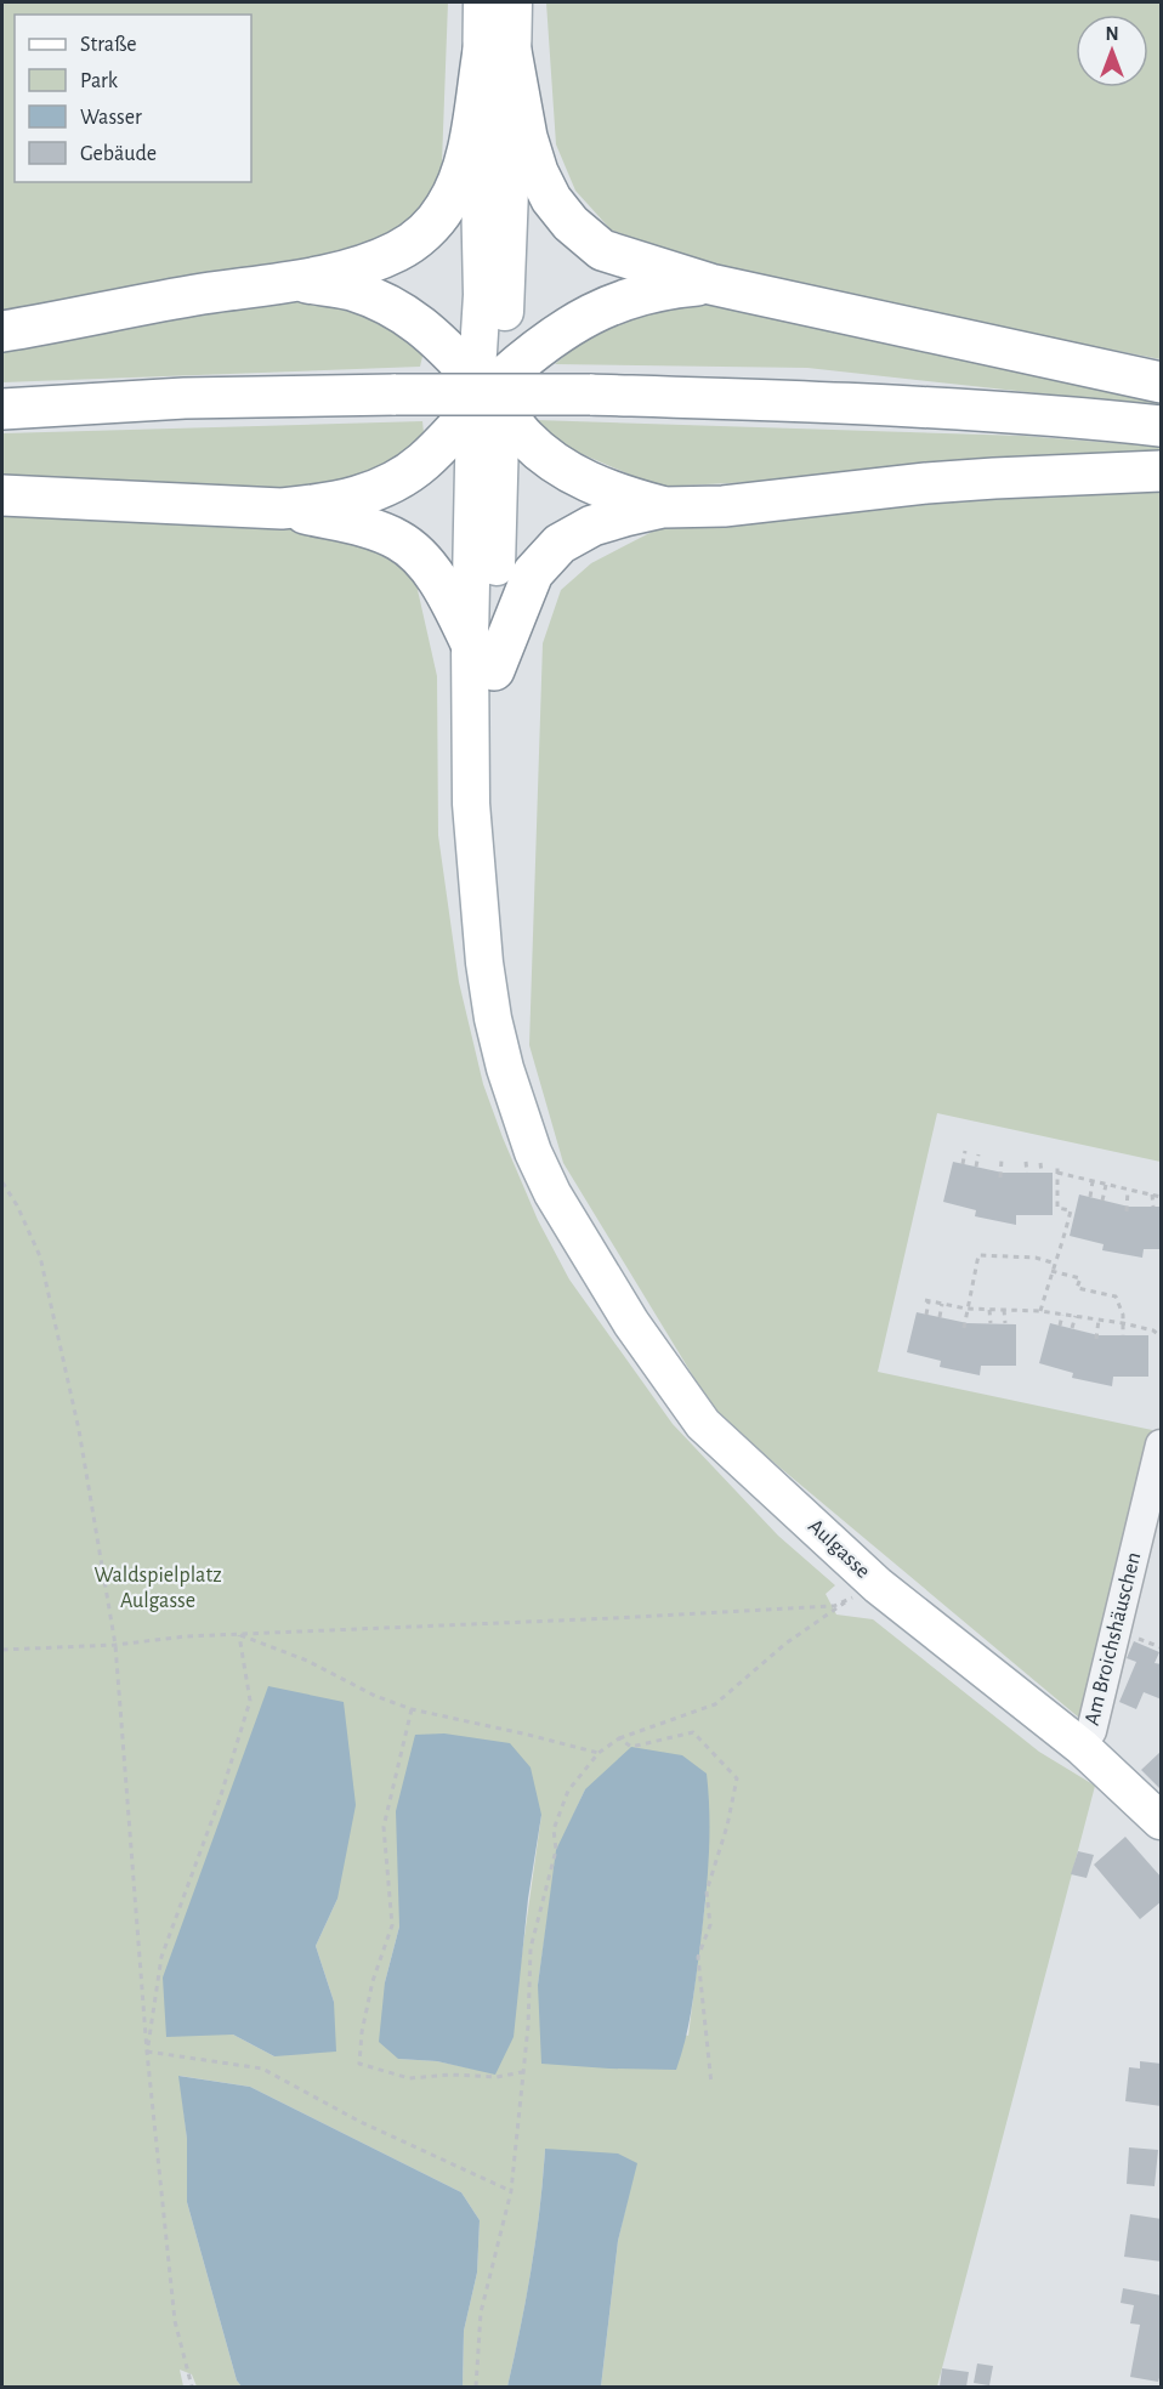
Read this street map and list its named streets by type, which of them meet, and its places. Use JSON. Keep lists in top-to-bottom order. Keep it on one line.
{"streets":{"main road":["Aulgasse"],"street":["Am Broichshäuschen"]},"crossings":[["Aulgasse","Am Broichshäuschen"]],"parks":["Waldspielplatz Aulgasse"],"legend":["Straße","Park","Wasser","Gebäude"],"north":"top"}
